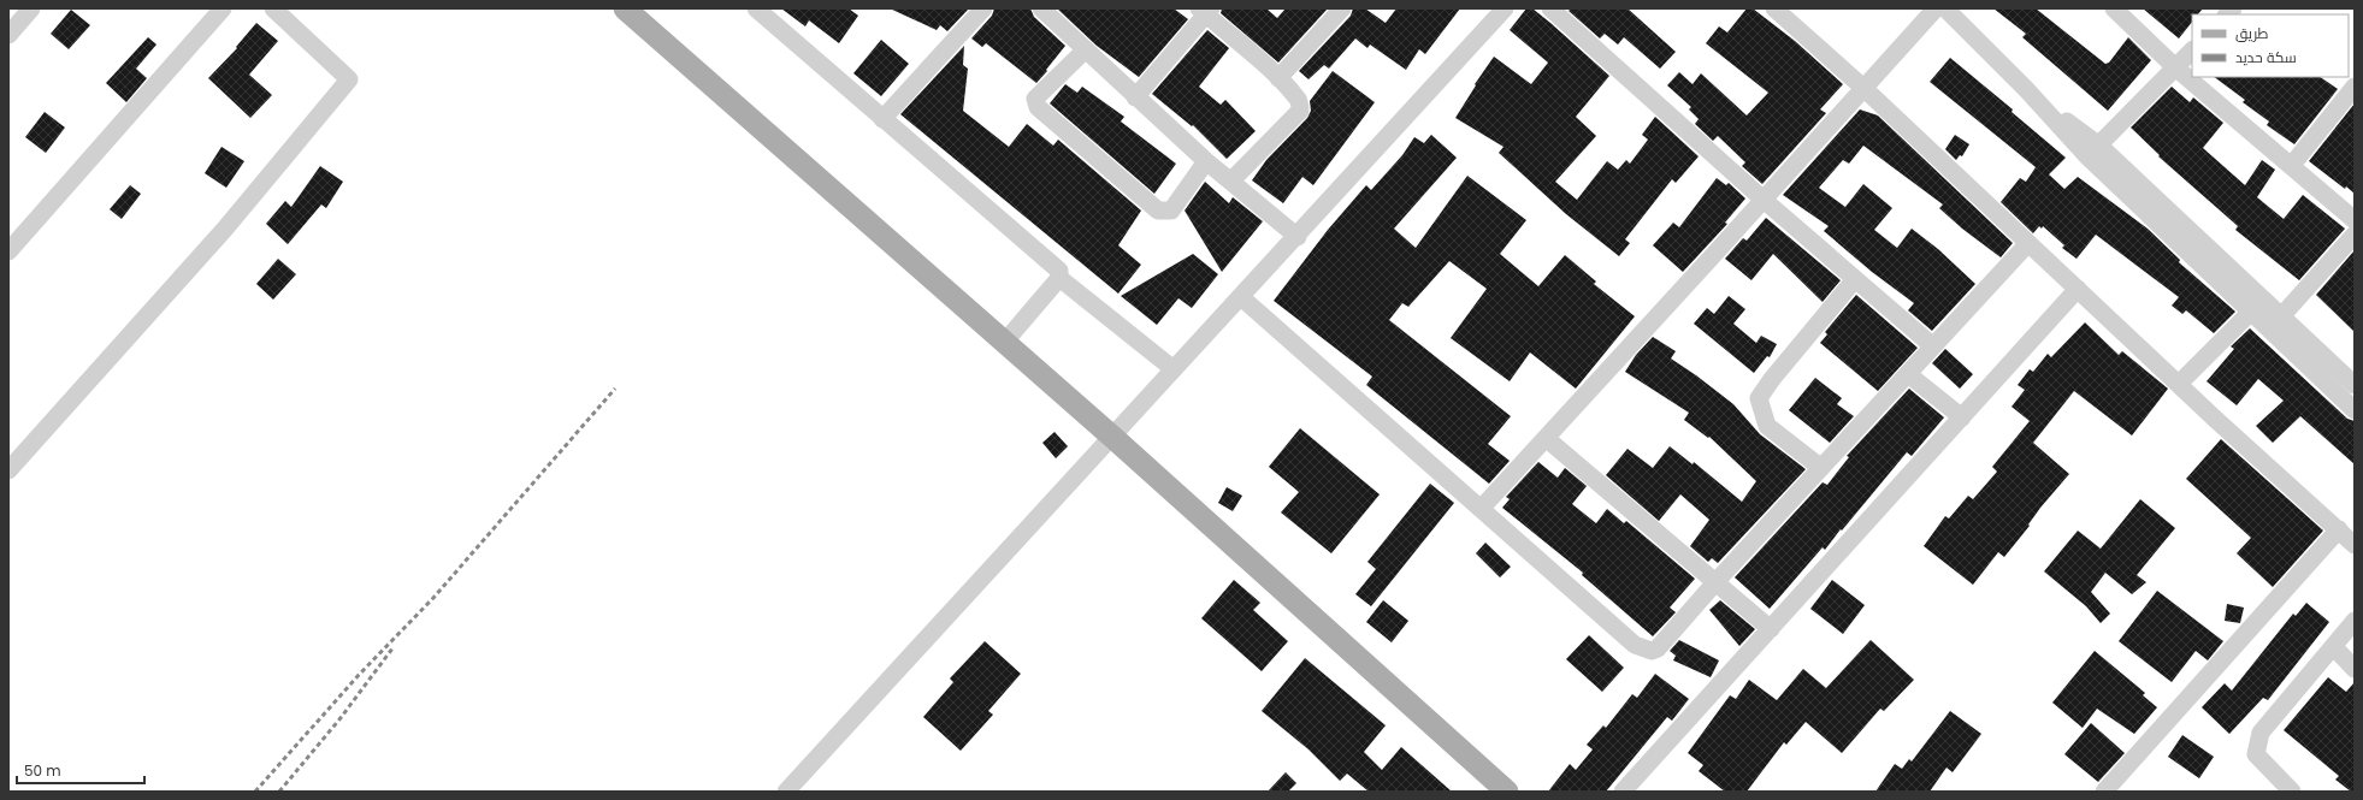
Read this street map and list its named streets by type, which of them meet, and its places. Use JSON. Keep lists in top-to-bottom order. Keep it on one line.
{"legend":["طريق","سكة حديد"],"scale_bar":"50 m"}
